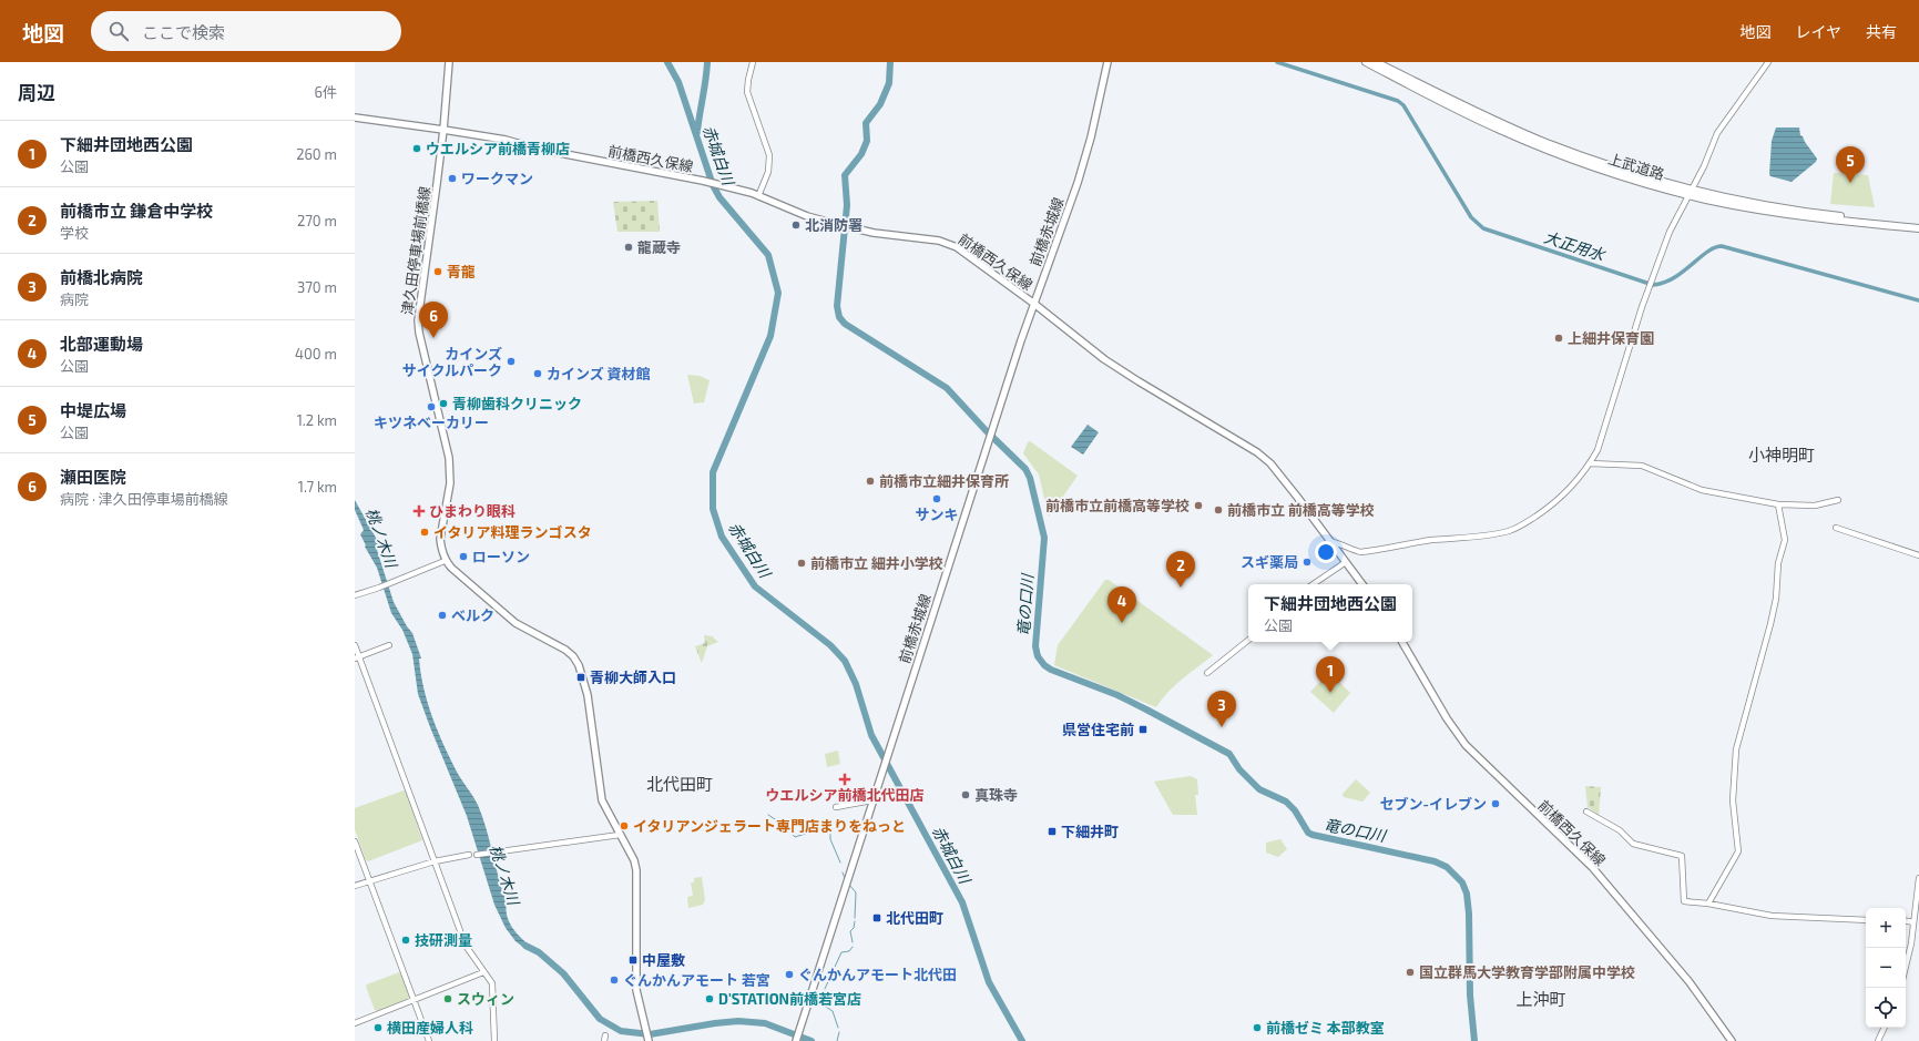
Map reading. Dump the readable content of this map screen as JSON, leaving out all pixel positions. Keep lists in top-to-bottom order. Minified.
{"streets":{"highway":["上武道路"],"main road":["前橋西久保線","前橋赤城線","津久田停車場前橋線"]},"crossings":[["前橋西久保線","前橋赤城線"],["前橋西久保線","津久田停車場前橋線"]],"districts":["小神明町","北代田町","上沖町"],"water":["赤城白川","大正用水","桃ノ木川","竜の口川"],"places":{"other":["ウエルシア前橋青柳店","ワークマン","北消防署","龍蔵寺","青龍","上細井保育園","カインズ サイクルパーク","カインズ 資材館","青柳歯科クリニック","キツネベーカリー","前橋市立細井保育所","サンキ","前橋市立前橋高等学校","前橋市立 前橋高等学校","イタリア料理ランゴスタ","ローソン","スギ薬局","前橋市立 細井小学校","ベルク","真珠寺","セブン-イレブン","イタリアンジェラート専門店まりをねっと","技研測量","国立群馬大学教育学部附属中学校","ぐんかんアモート北代田","ぐんかんアモート 若宮","スウィン","D'STATION前橋若宮店","横田産婦人科","前橋ゼミ 本部教室"],"health":["ひまわり眼科","ウエルシア前橋北代田店"],"transit":["青柳大師入口","県営住宅前","下細井町","北代田町","中屋敷"]},"page":{"header":"地図","search":"ここで検索","nav":["地図","レイヤ","共有"],"heading":["周辺","6件"],"list":[{"mark":"1","name":"下細井団地西公園","note":"公園","value":"260 m"},{"mark":"2","name":"前橋市立 鎌倉中学校","note":"学校","value":"270 m"},{"mark":"3","name":"前橋北病院","note":"病院","value":"370 m"},{"mark":"4","name":"北部運動場","note":"公園","value":"400 m"},{"mark":"5","name":"中堤広場","note":"公園","value":"1.2 km"},{"mark":"6","name":"瀬田医院","note":"病院 · 津久田停車場前橋線","value":"1.7 km"}],"pins":["5","6","2","4","1","3"],"popup":["下細井団地西公園","公園"],"map_buttons":["+","−"]}}
